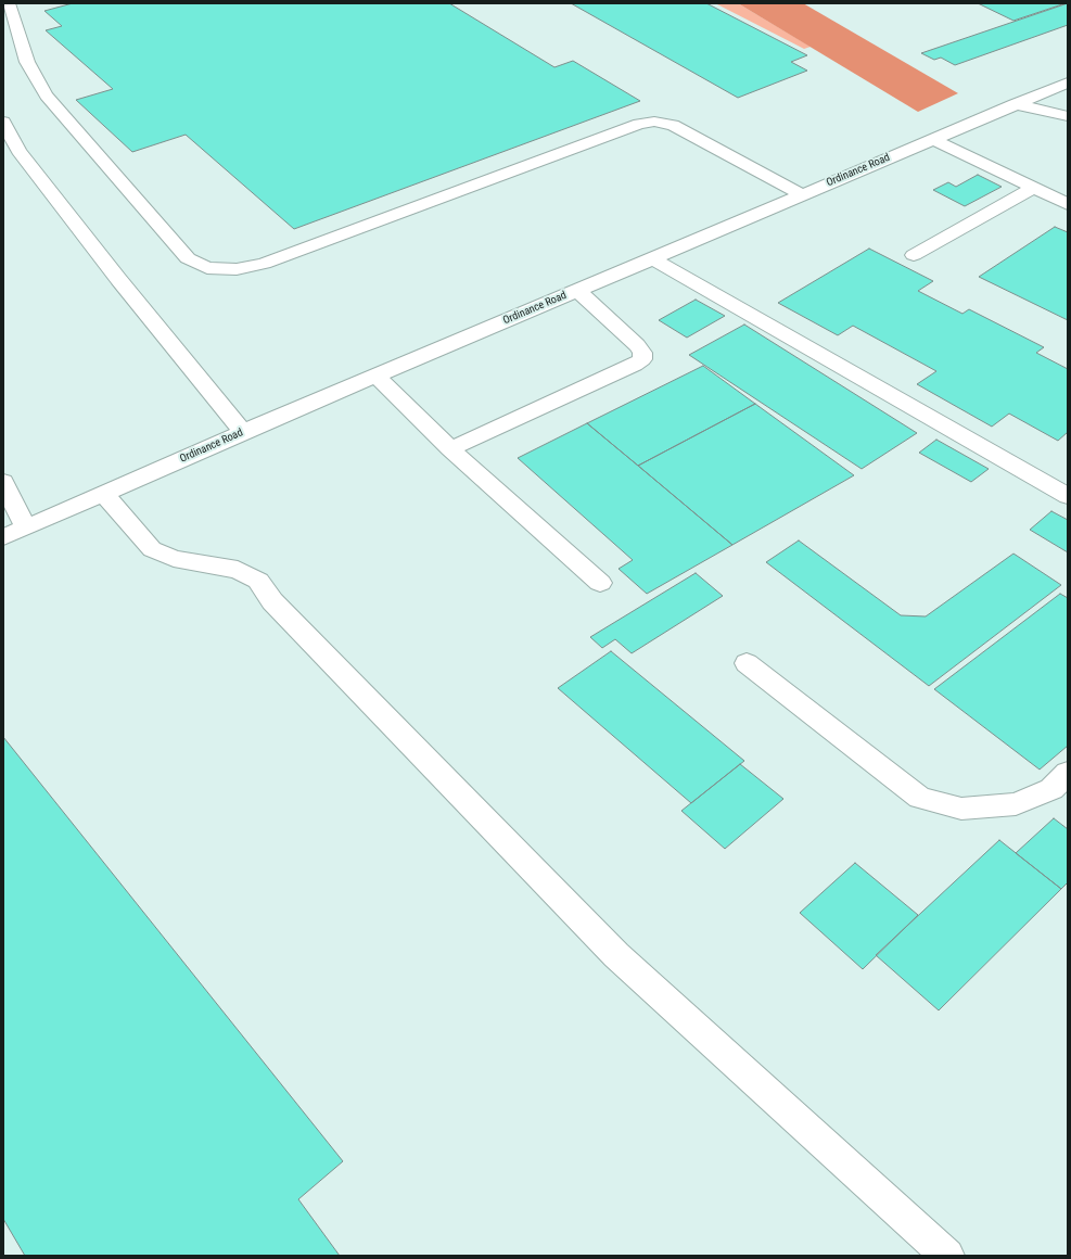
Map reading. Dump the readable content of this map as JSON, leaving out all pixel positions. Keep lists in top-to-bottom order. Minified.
{"streets":{"street":["Ordinance Road"]}}
